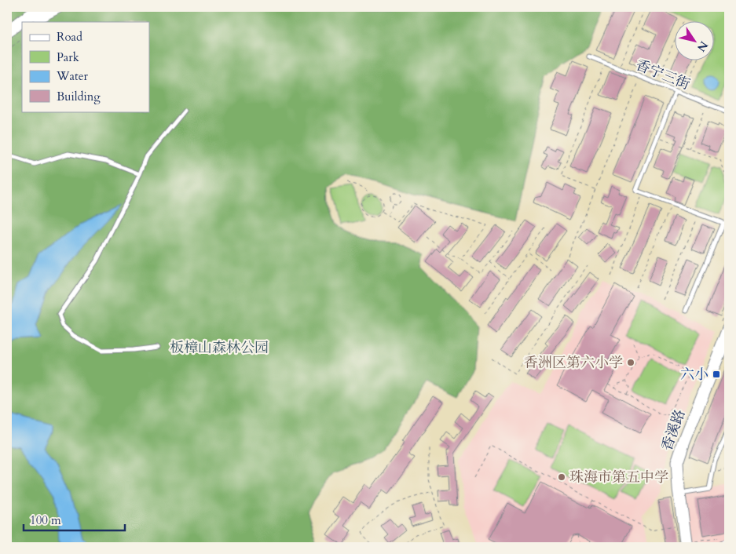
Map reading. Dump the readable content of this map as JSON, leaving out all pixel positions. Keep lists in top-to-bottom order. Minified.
{"streets":{"street":["香溪路"],"lane":["香宁三街"]},"parks":["板樟山森林公园"],"places":{"other":["香洲区第六小学","珠海市第五中学"],"transit":["六小"]},"legend":["Road","Park","Water","Building"],"scale_bar":"100 m","north":"bottom right"}
